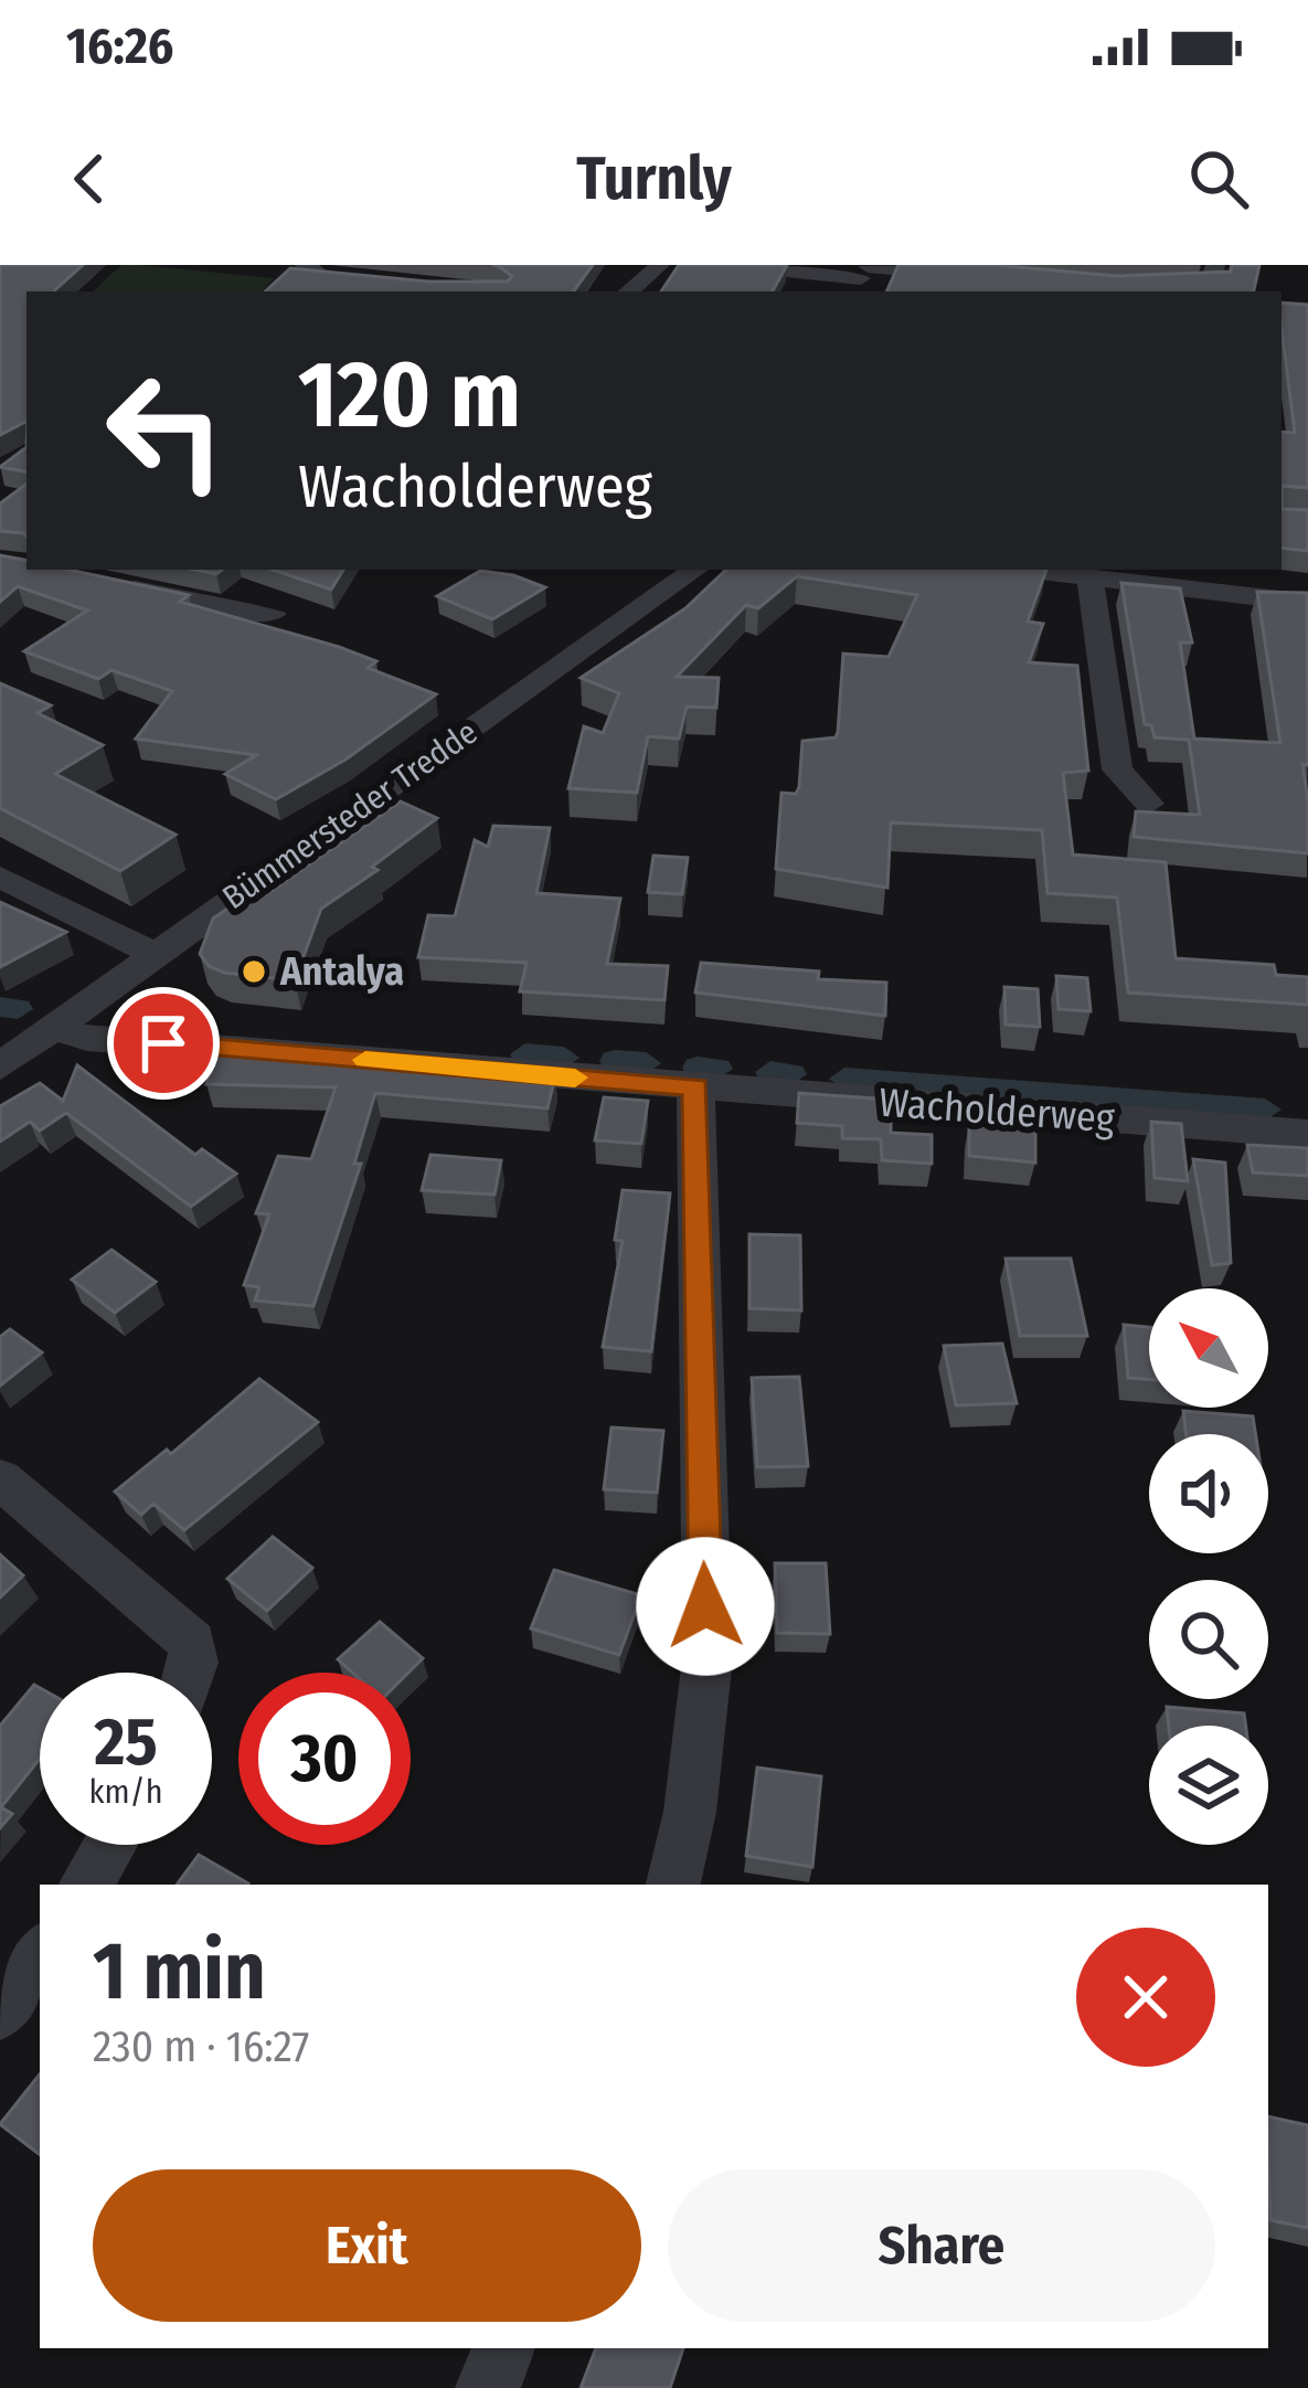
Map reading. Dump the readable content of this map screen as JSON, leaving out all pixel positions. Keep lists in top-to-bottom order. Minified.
{"streets":{"street":["Bümmersteder Tredde","Wacholderweg"]},"crossings":[["Bümmersteder Tredde","Wacholderweg"]],"places":["Antalya"],"north":"top left","page":{"status":"16:26","header":"Turnly","turn":["120 m","Wacholderweg"],"speed":"25 km/h","limit":"30","heading":["1 min","230 m · 16:27"],"buttons":["Exit","Share"]}}
